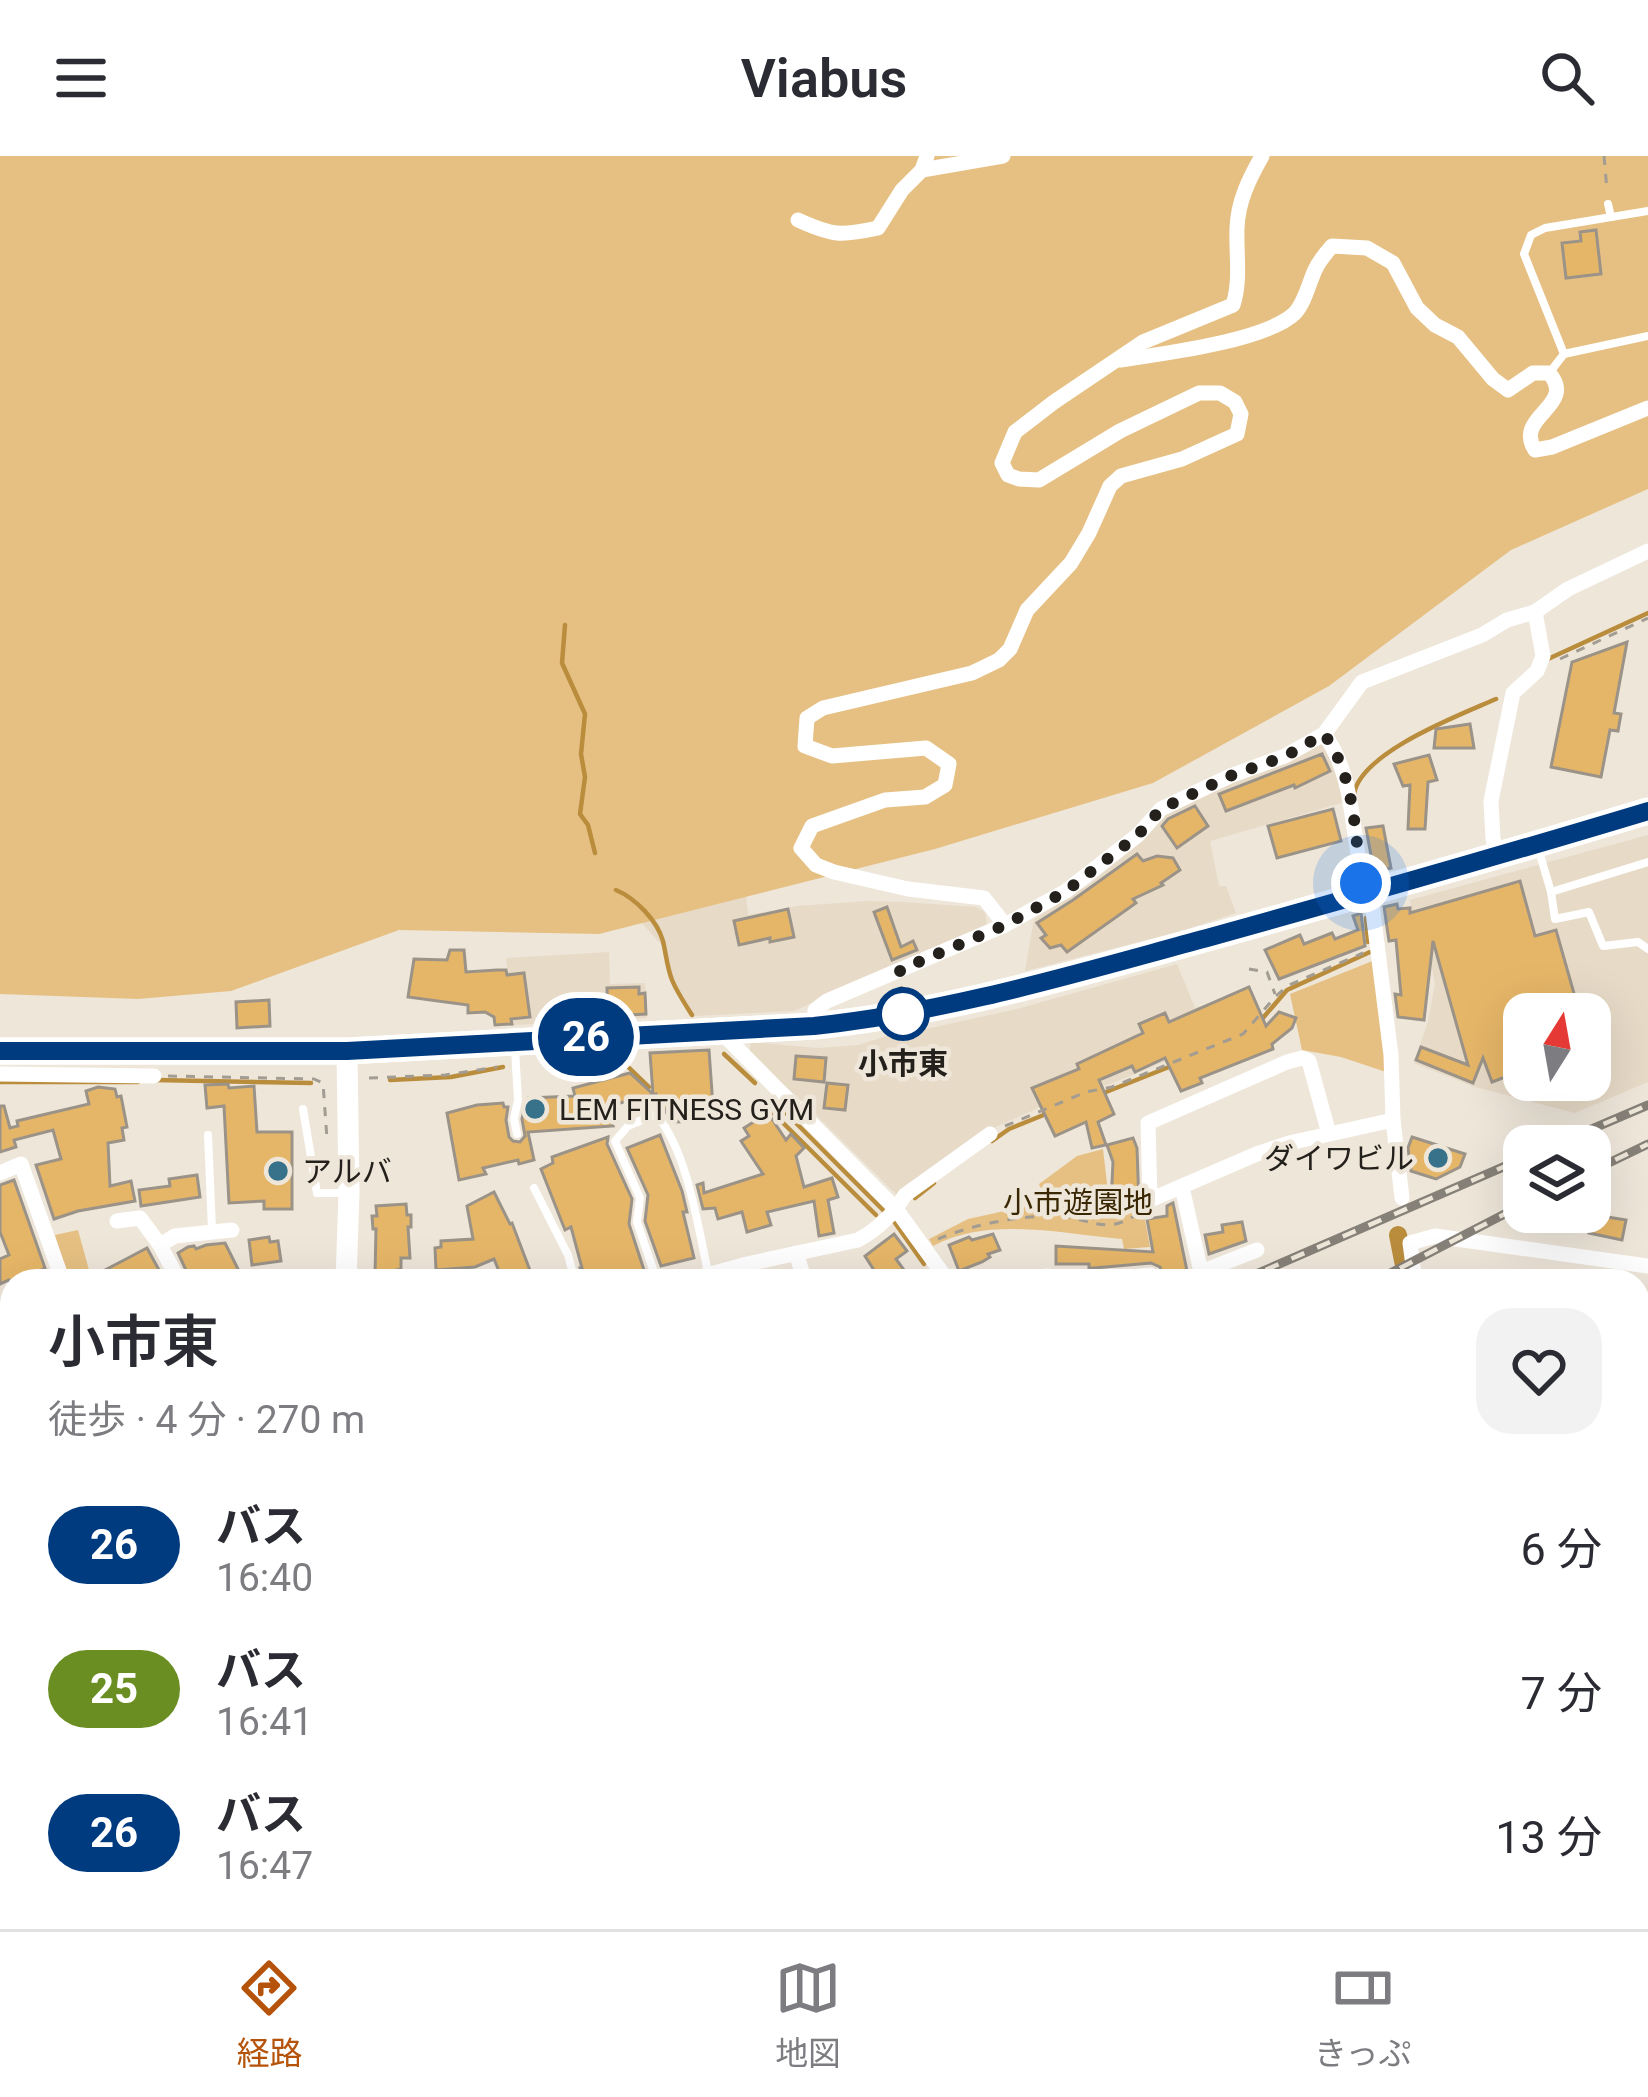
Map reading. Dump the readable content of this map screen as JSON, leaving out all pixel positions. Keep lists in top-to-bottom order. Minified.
{"parks":["小市遊園地"],"places":["小市東","LEM FITNESS GYM","ダイワビル","アルバ"],"lines":["bus line 26"],"north":"top","page":{"header":"Viabus","on_map":"26","heading":["小市東","徒歩 · 4 分 · 270 m"],"list":[{"mark":"26","name":"バス","note":"16:40","value":"6 分"},{"mark":"25","name":"バス","note":"16:41","value":"7 分"},{"mark":"26","name":"バス","note":"16:47","value":"13 分"}],"tabs":["経路","地図","きっぷ"]}}
